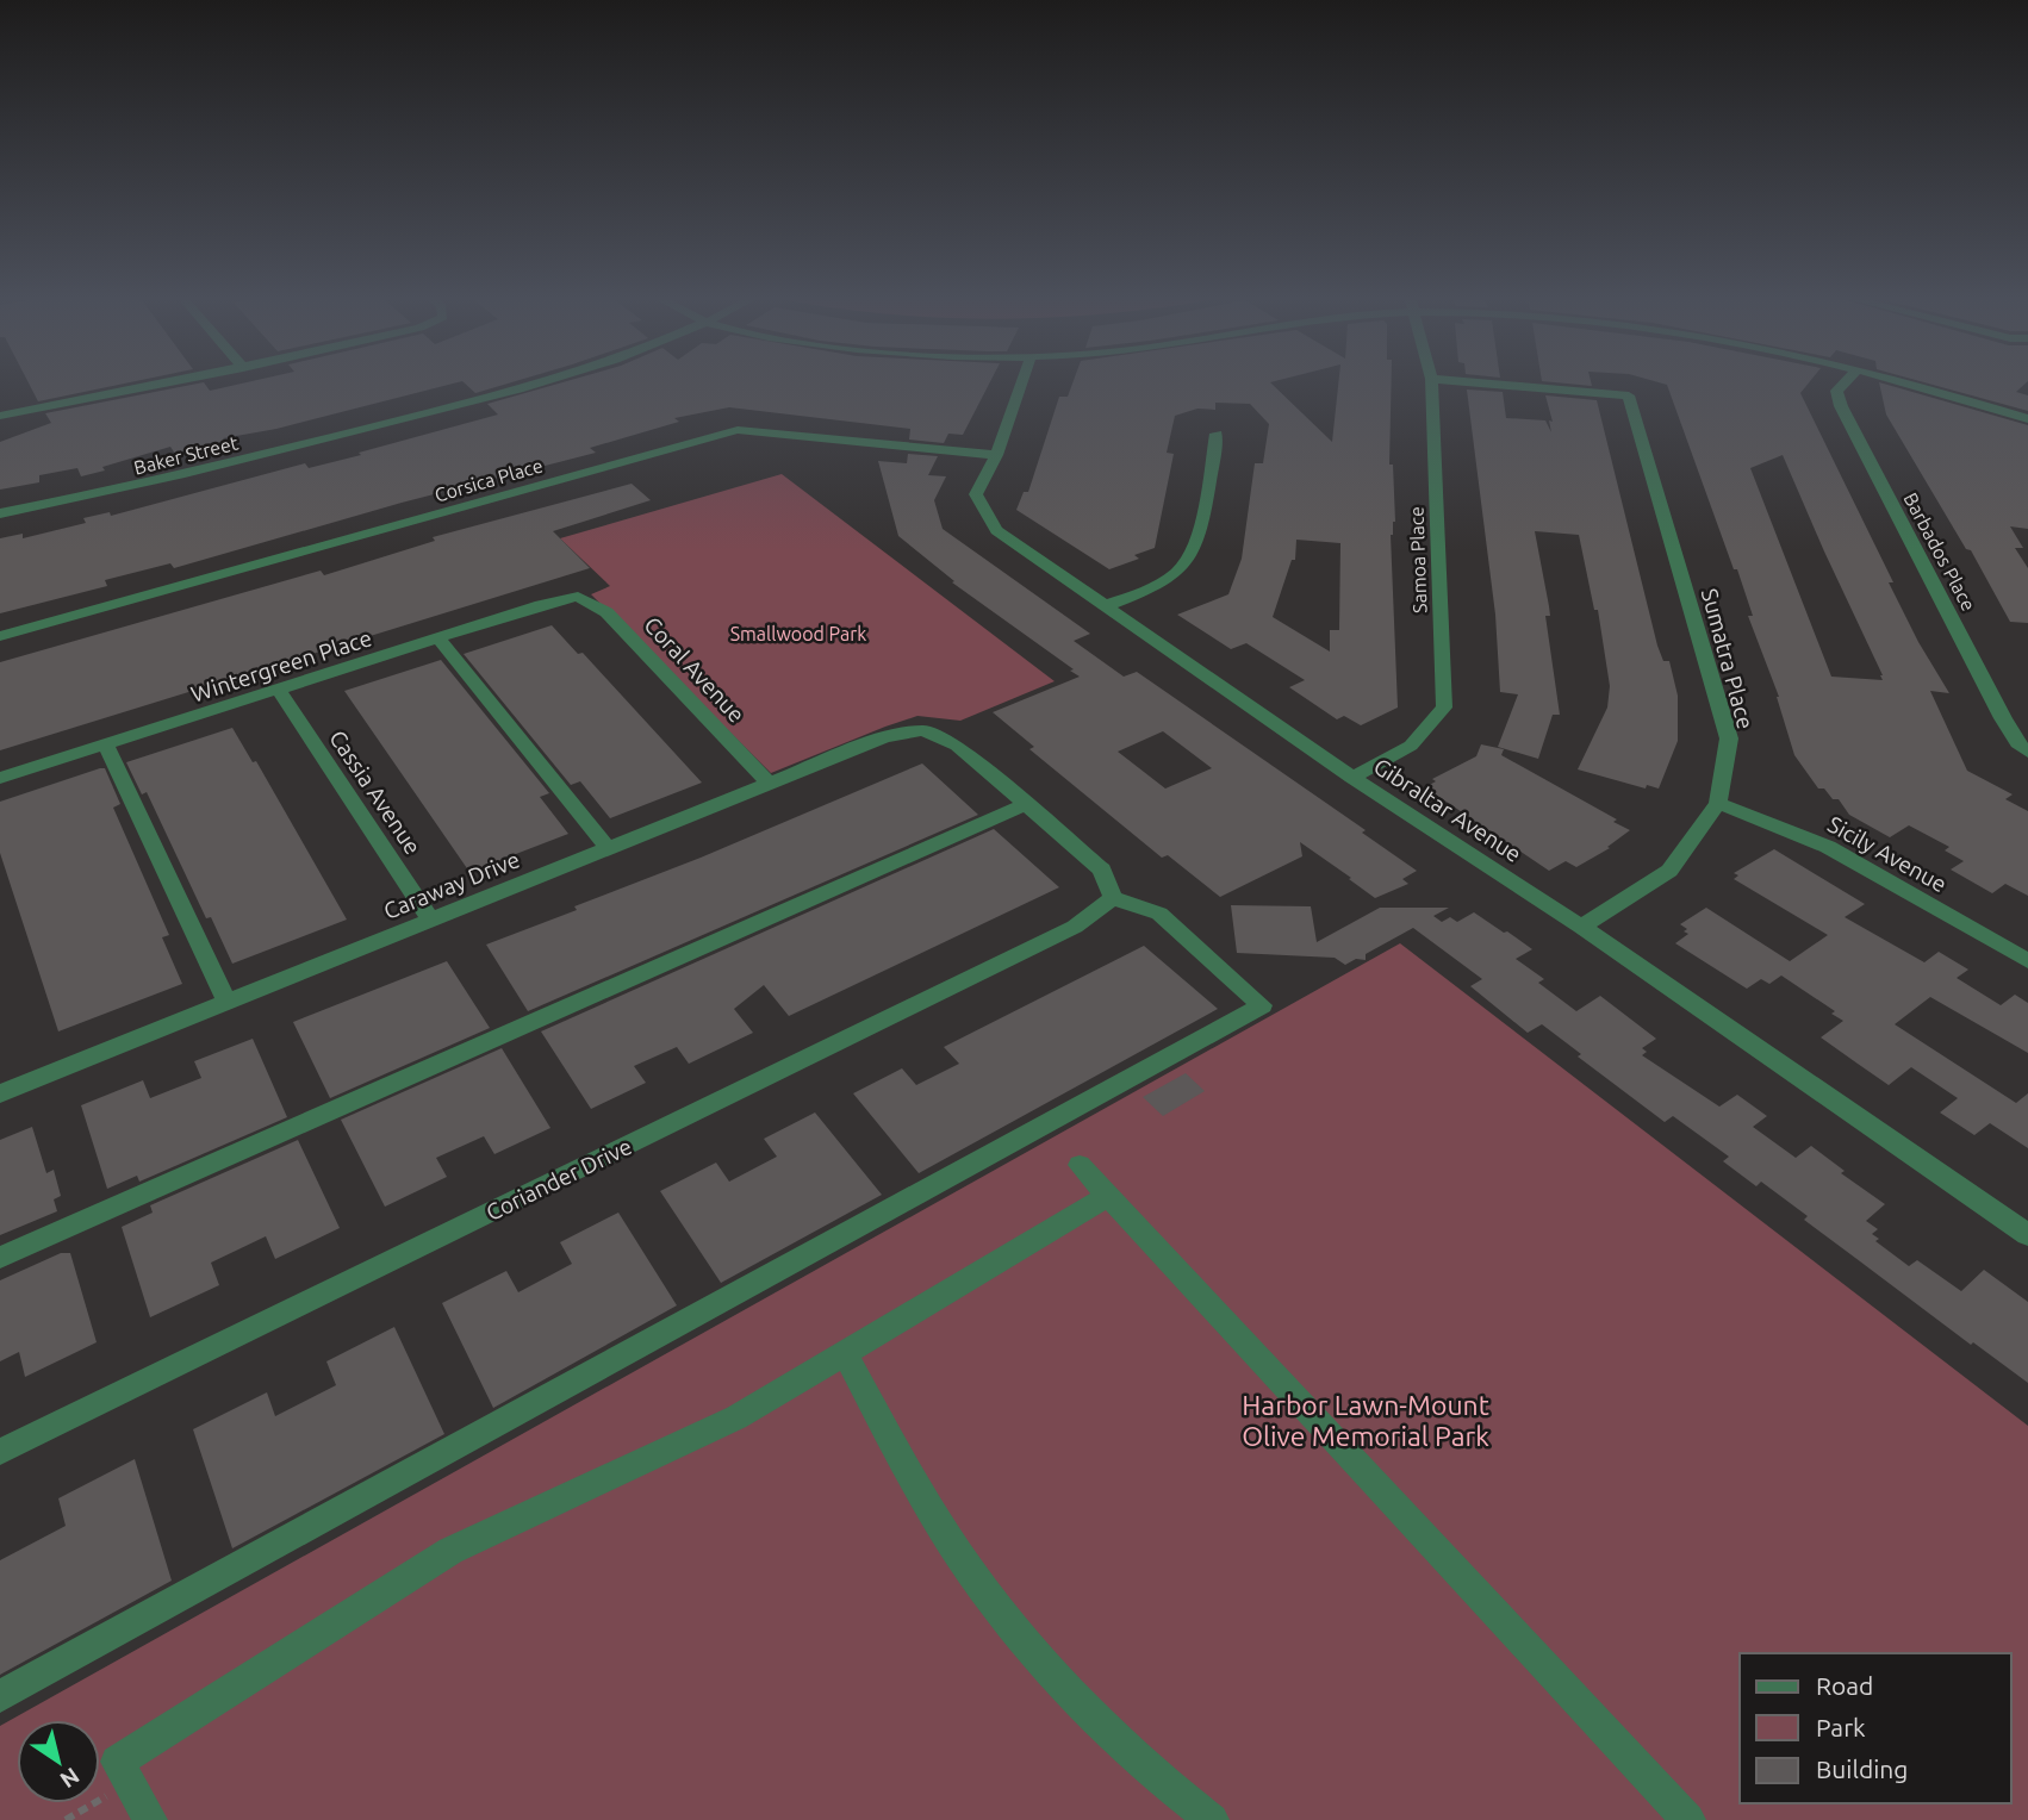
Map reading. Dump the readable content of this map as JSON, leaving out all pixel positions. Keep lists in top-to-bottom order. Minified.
{"streets":{"street":["Baker Street","Corsica Place","Barbados Place","Samoa Place","Sumatra Place","Wintergreen Place","Coral Avenue","Cassia Avenue","Gibraltar Avenue","Sicily Avenue","Caraway Drive","Coriander Drive"]},"crossings":[["Corsica Place","Gibraltar Avenue"],["Samoa Place","Gibraltar Avenue"],["Sumatra Place","Gibraltar Avenue"],["Sumatra Place","Sicily Avenue"],["Wintergreen Place","Coral Avenue"],["Wintergreen Place","Cassia Avenue"],["Coral Avenue","Caraway Drive"],["Cassia Avenue","Caraway Drive"]],"parks":["Smallwood Park","Harbor Lawn-Mount Olive Memorial Park"],"legend":["Road","Park","Building"],"north":"bottom right"}
